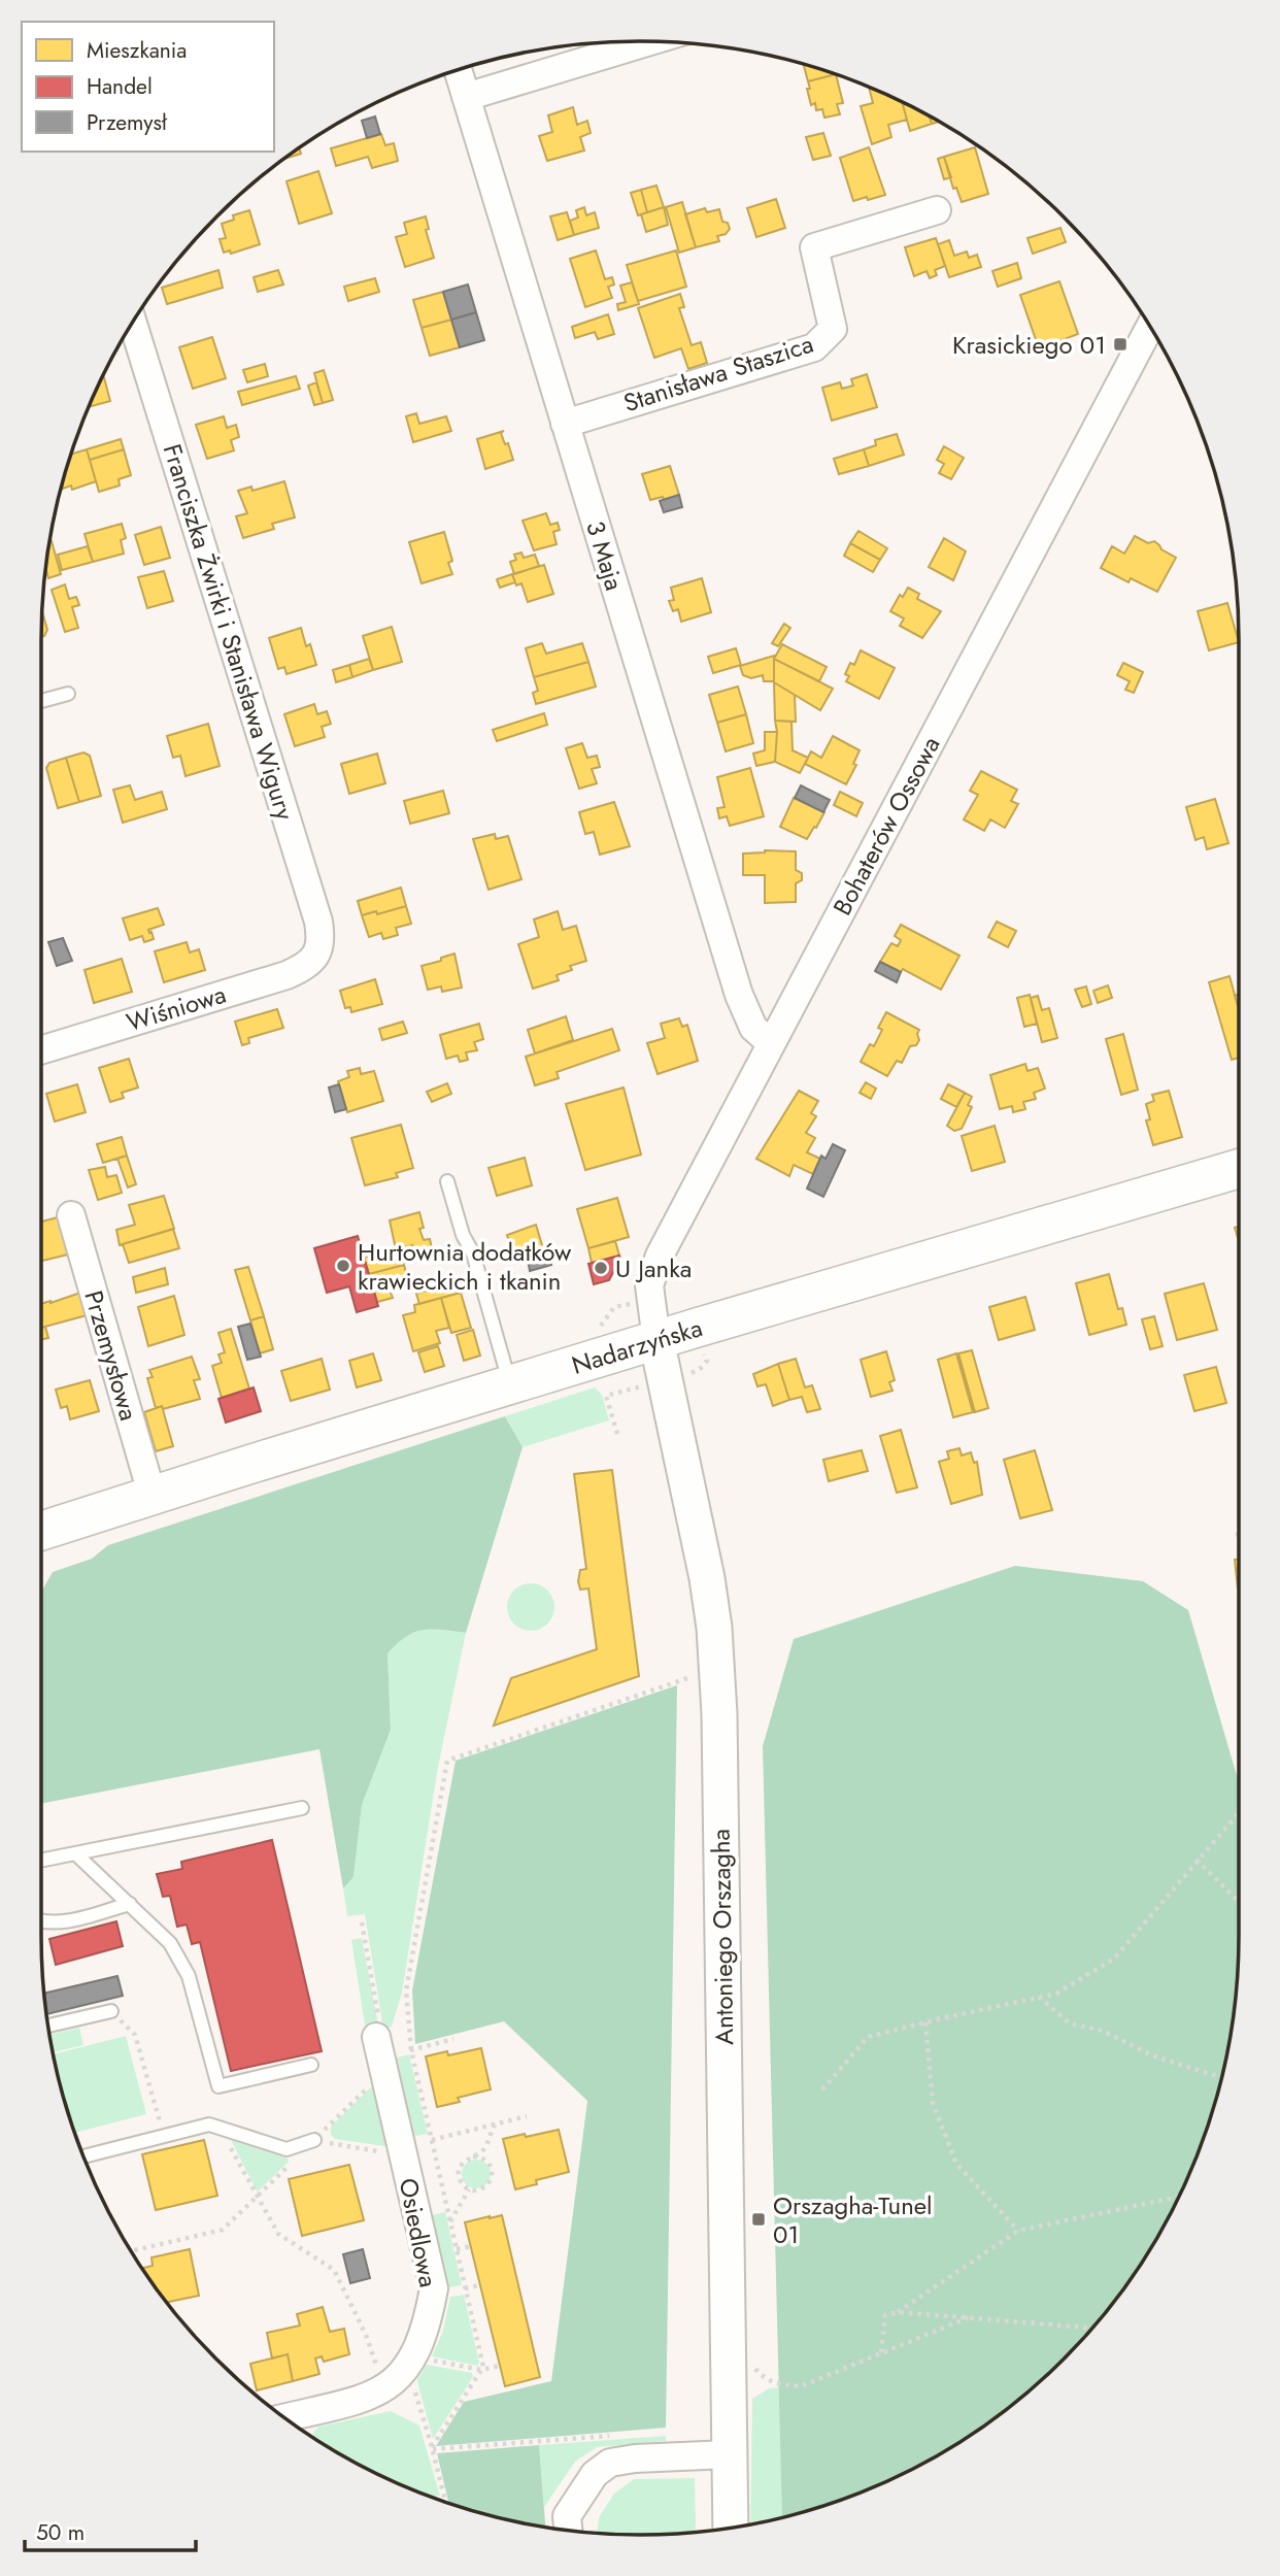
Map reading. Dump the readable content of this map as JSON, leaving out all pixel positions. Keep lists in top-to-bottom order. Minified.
{"streets":{"main road":["Nadarzyńska"],"street":["Stanisława Staszica","3 Maja","Franciszka Żwirki i Stanisława Wigury","Bohaterów Ossowa","Wiśniowa","Przemysłowa","Antoniego Orszagha","Osiedlowa"]},"crossings":[["Stanisława Staszica","3 Maja"],["3 Maja","Bohaterów Ossowa"],["Franciszka Żwirki i Stanisława Wigury","Wiśniowa"],["Bohaterów Ossowa","Nadarzyńska"],["Bohaterów Ossowa","Antoniego Orszagha"],["Nadarzyńska","Przemysłowa"],["Nadarzyńska","Antoniego Orszagha"]],"places":{"transit":["Krasickiego 01","Orszagha-Tunel 01"],"other":["Hurtownia dodatków krawieckich i tkanin","U Janka"]},"legend":["Mieszkania","Handel","Przemysł"],"scale_bar":"50 m"}
